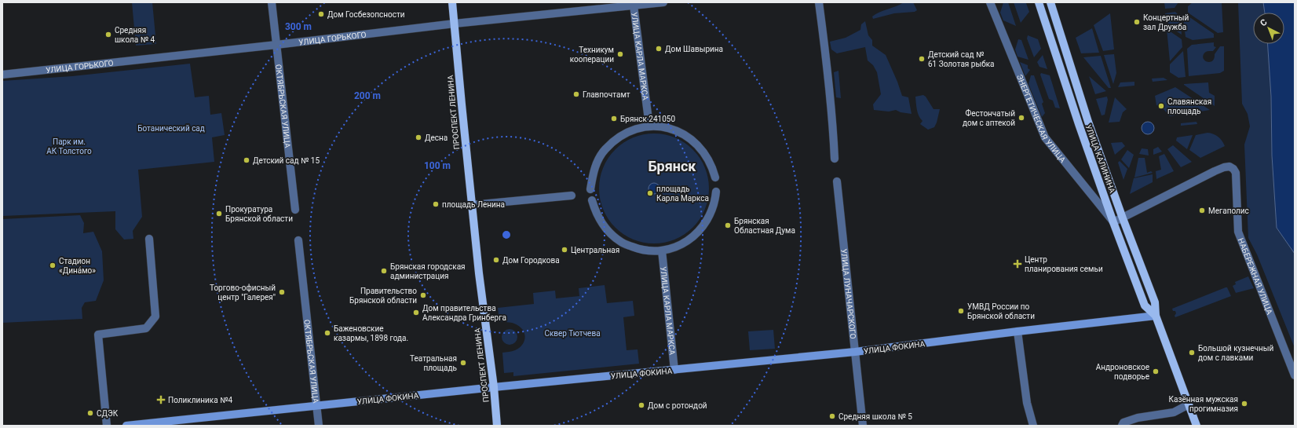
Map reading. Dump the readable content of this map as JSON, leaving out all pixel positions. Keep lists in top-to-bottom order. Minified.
{"streets":{"main road":["ПРОСПЕКТ ЛЕНИНА","УЛИЦА КАЛИНИНА","УЛИЦА ФОКИНА"],"street":["УЛИЦА ГОРЬКОГО","УЛИЦА КАРЛА МАРКСА","ОКТЯБРЬСКАЯ УЛИЦА","ЭНЕРГЕТИЧЕСКАЯ УЛИЦА","НАБЕРЕЖНАЯ УЛИЦА","УЛИЦА ЛУНАЧАРСКОГО"]},"crossings":[["УЛИЦА ГОРЬКОГО","УЛИЦА КАРЛА МАРКСА"],["УЛИЦА ГОРЬКОГО","ОКТЯБРЬСКАЯ УЛИЦА"],["УЛИЦА ГОРЬКОГО","ПРОСПЕКТ ЛЕНИНА"],["УЛИЦА КАРЛА МАРКСА","УЛИЦА ФОКИНА"],["ОКТЯБРЬСКАЯ УЛИЦА","УЛИЦА ФОКИНА"],["ПРОСПЕКТ ЛЕНИНА","УЛИЦА ФОКИНА"],["ЭНЕРГЕТИЧЕСКАЯ УЛИЦА","УЛИЦА КАЛИНИНА"],["УЛИЦА КАЛИНИНА","НАБЕРЕЖНАЯ УЛИЦА"],["УЛИЦА КАЛИНИНА","УЛИЦА ФОКИНА"],["УЛИЦА ЛУНАЧАРСКОГО","УЛИЦА ФОКИНА"]],"districts":["Брянск"],"parks":["Ботанический сад","Парк им. АК Толстого","Сквер Тютчева"],"places":{"other":["Дом Госбезопсности","Концертный зал Дружба","Средняя школа № 4","Дом Шавырина","Техникум кооперации","Детский сад № 61 Золотая рыбка","Главпочтамт","Славянская площадь","Фестончатый дом с аптекой","Брянск 241050","Десна","Детский сад № 15","площадь Карла Маркса","площадь Ленина","Мегаполис","Прокуратура Брянской области","Брянская Областная Дума","Центральная","Дом Городкова","Стадион «Дина́мо»","Брянская городская администрация","Торгово-офисный центр \"Галерея\"","Правительство Брянской области","УМВД России по Брянской области","Дом правительства Александра Гринберга","Баженовские казармы, 1898 года.","Большой кузнечный дом с лавками","Театральная площадь","Андроновское подворье","Казённая мужская прогимназия","Дом с ротондой","СДЭК","Средняя школа № 5"],"health":["Центр планирования семьи","Поликлиника №4"]},"north":"top left","rings":["300 m","200 m","100 m"]}
